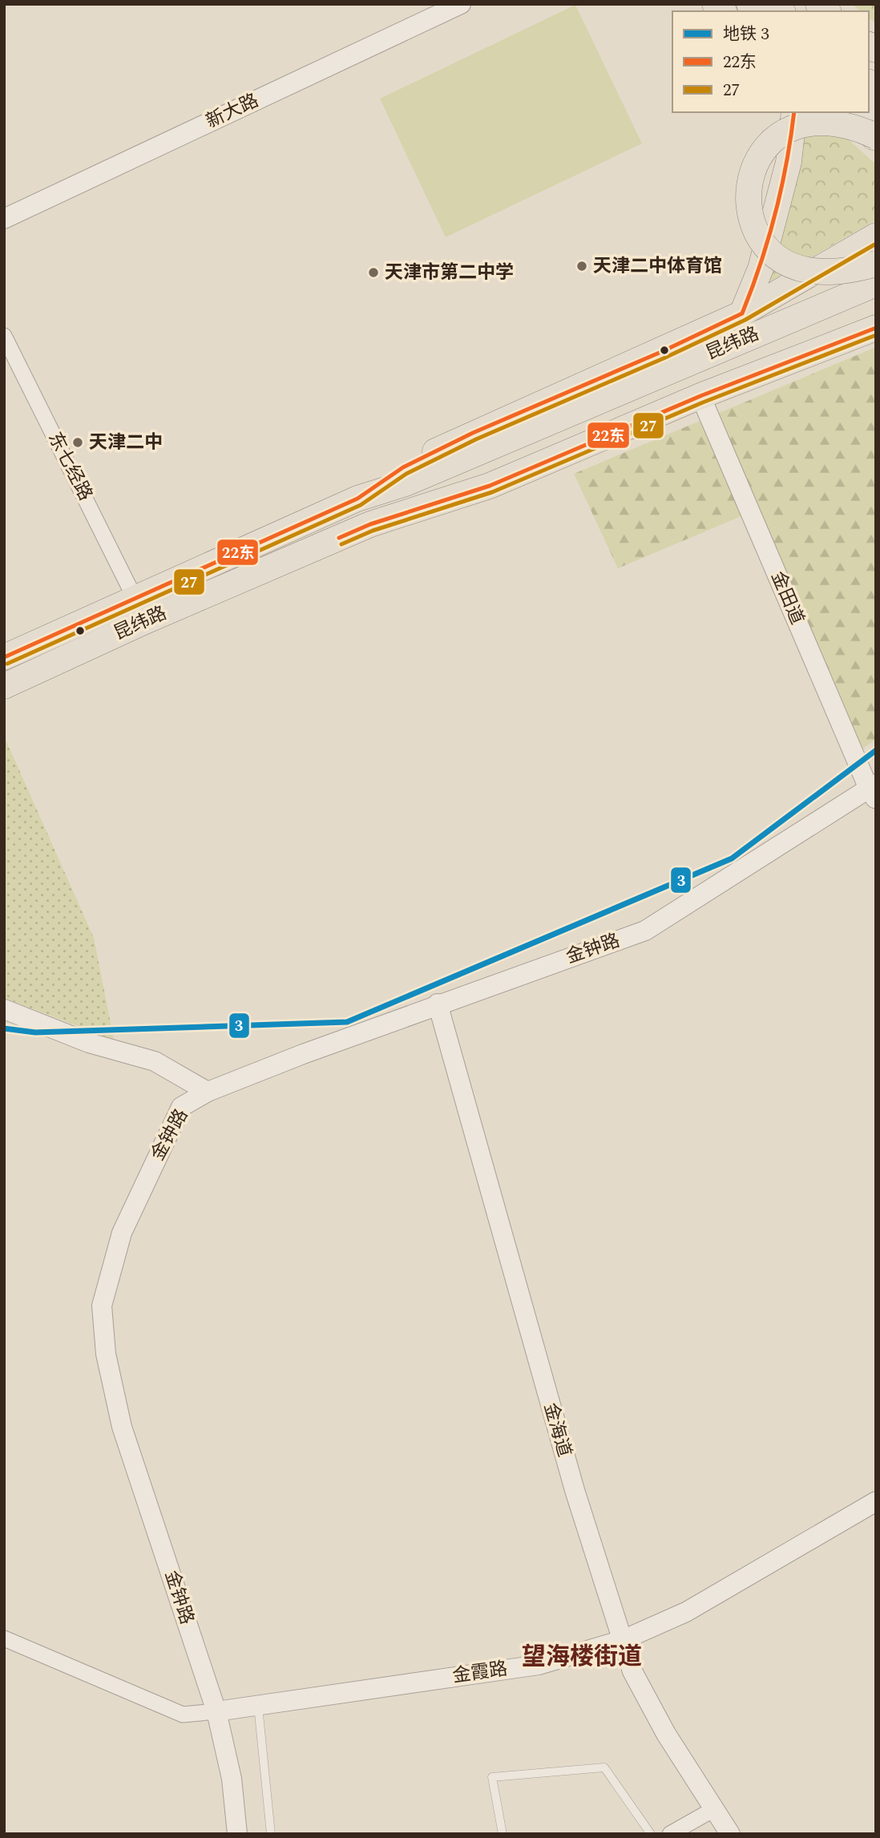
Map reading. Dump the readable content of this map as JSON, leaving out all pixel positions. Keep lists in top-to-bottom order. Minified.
{"streets":{"main road":["昆纬路"],"street":["新大路","东七经路","金田道","金钟路","金海道","金霞路"]},"crossings":[["昆纬路","东七经路"],["金田道","金钟路"],["金钟路","金海道"],["金钟路","金霞路"],["金海道","金霞路"]],"districts":["望海楼街道"],"places":["天津二中体育馆","天津市第二中学","天津二中"],"lines":["transit line 22东","transit line 27","metro line 3"],"legend":["地铁 3","22东","27"]}
